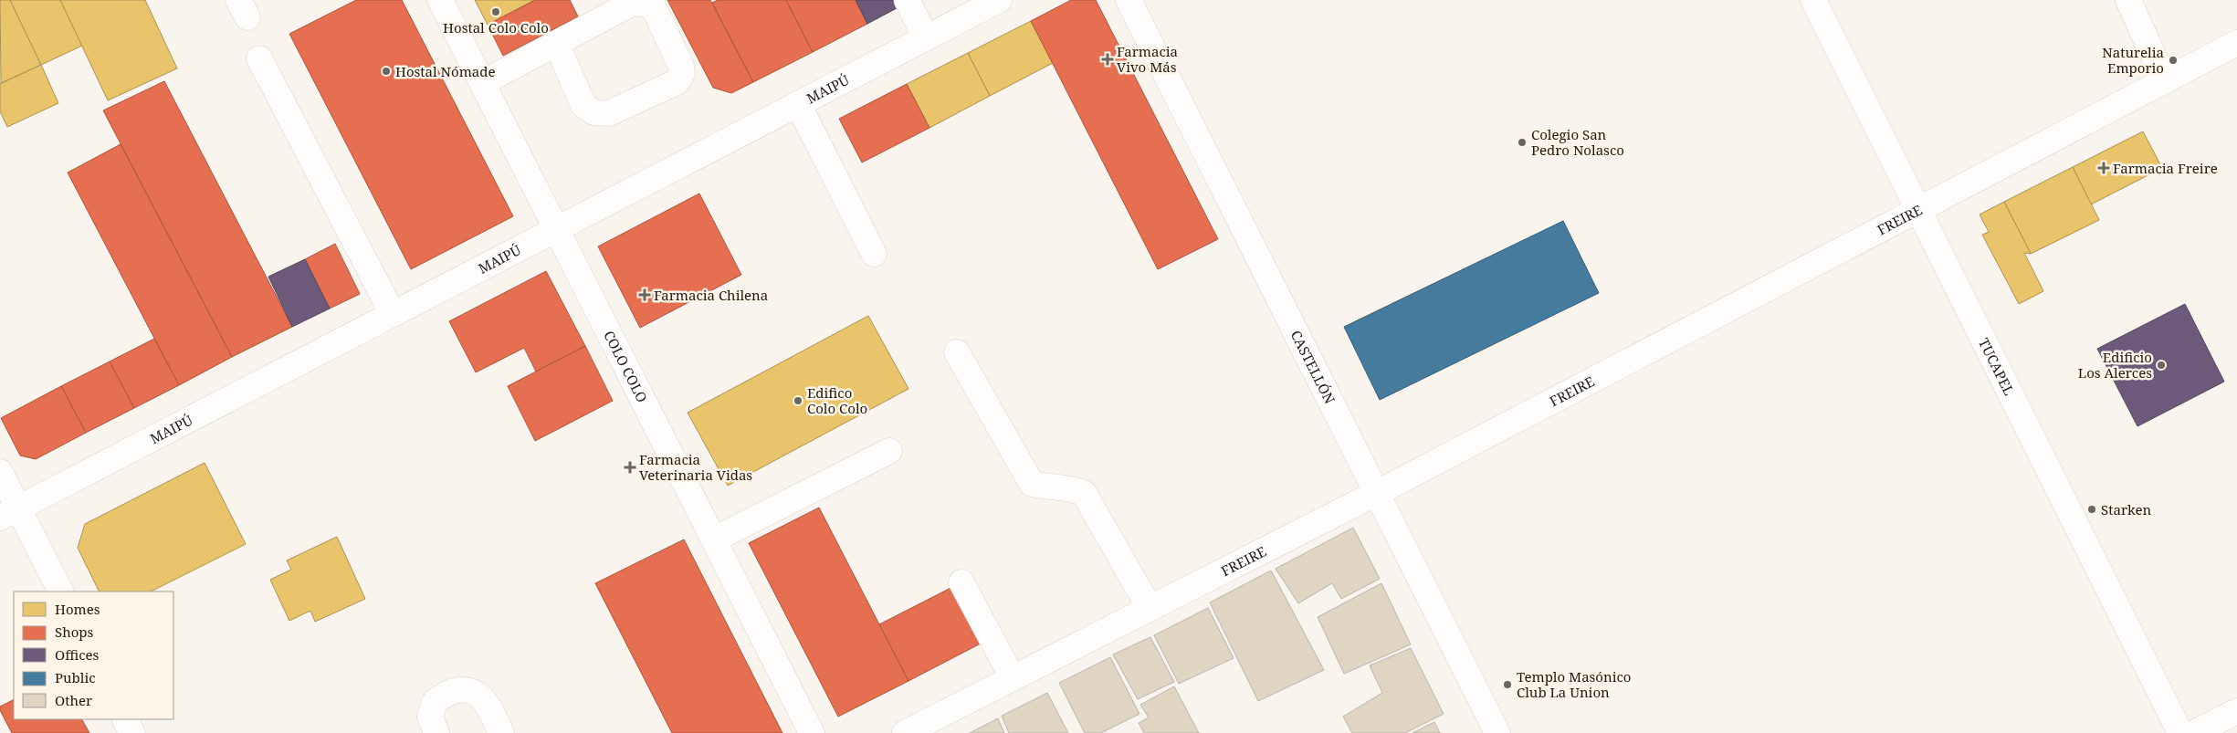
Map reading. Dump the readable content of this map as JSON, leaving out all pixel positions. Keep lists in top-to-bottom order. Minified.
{"streets":{"main road":["MAIPÚ","FREIRE","COLO COLO","TUCAPEL","CASTELLÓN"]},"crossings":[["MAIPÚ","COLO COLO"],["FREIRE","TUCAPEL"],["FREIRE","CASTELLÓN"]],"places":{"other":["Hostal Colo Colo","Naturelia Emporio","Hostal Nómade","Colegio San Pedro Nolasco","Edificio Los Alerces","Edifico Colo Colo","Starken","Templo Masónico Club La Union"],"health":["Farmacia Vivo Más","Farmacia Freire","Farmacia Chilena","Farmacia Veterinaria Vidas"]},"legend":["Homes","Shops","Offices","Public","Other"]}
